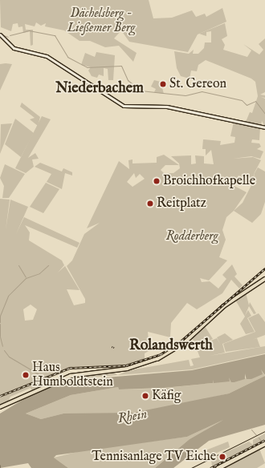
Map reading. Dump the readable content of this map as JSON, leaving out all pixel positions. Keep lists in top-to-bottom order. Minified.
{"districts":["Niederbachem","Rolandswerth"],"water":["Rhein"],"parks":["Dächelsberg - Ließemer Berg","Rodderberg"],"places":["St. Gereon","Broichhofkapelle","Reitplatz","Haus Humboldtstein","Käfig","Tennisanlage TV Eiche"]}
